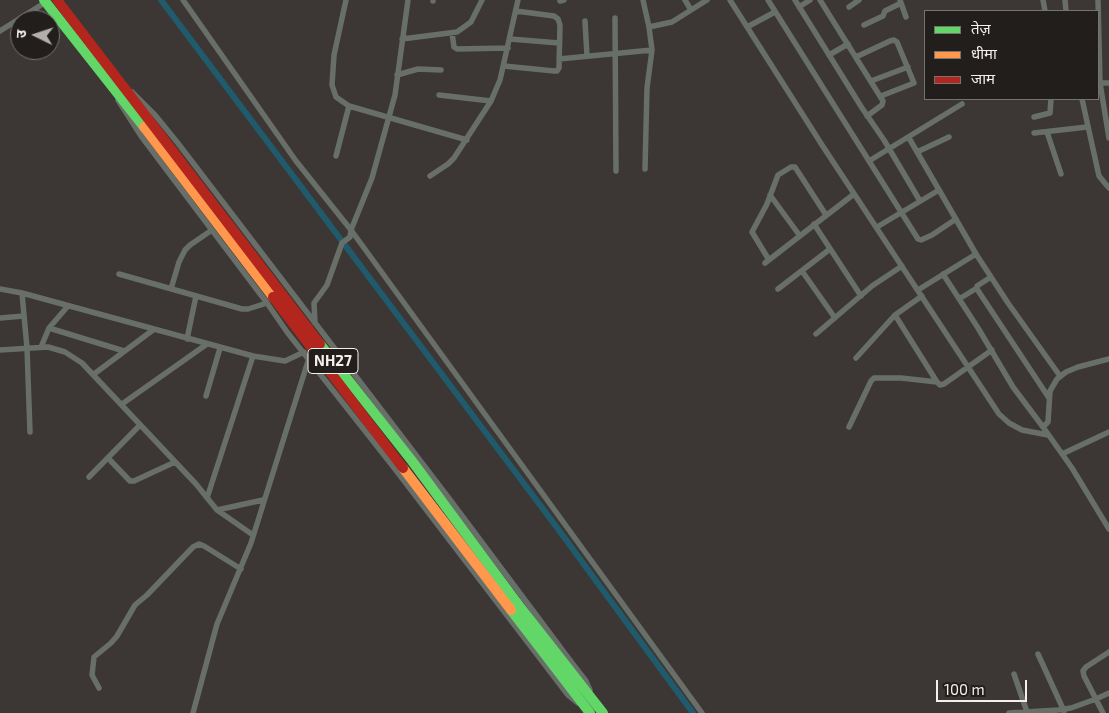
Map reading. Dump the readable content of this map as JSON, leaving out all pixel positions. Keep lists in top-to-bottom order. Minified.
{"streets":{"highway":["NH27"]},"legend":["तेज़","धीमा","जाम"],"scale_bar":"100 m","north":"left"}
